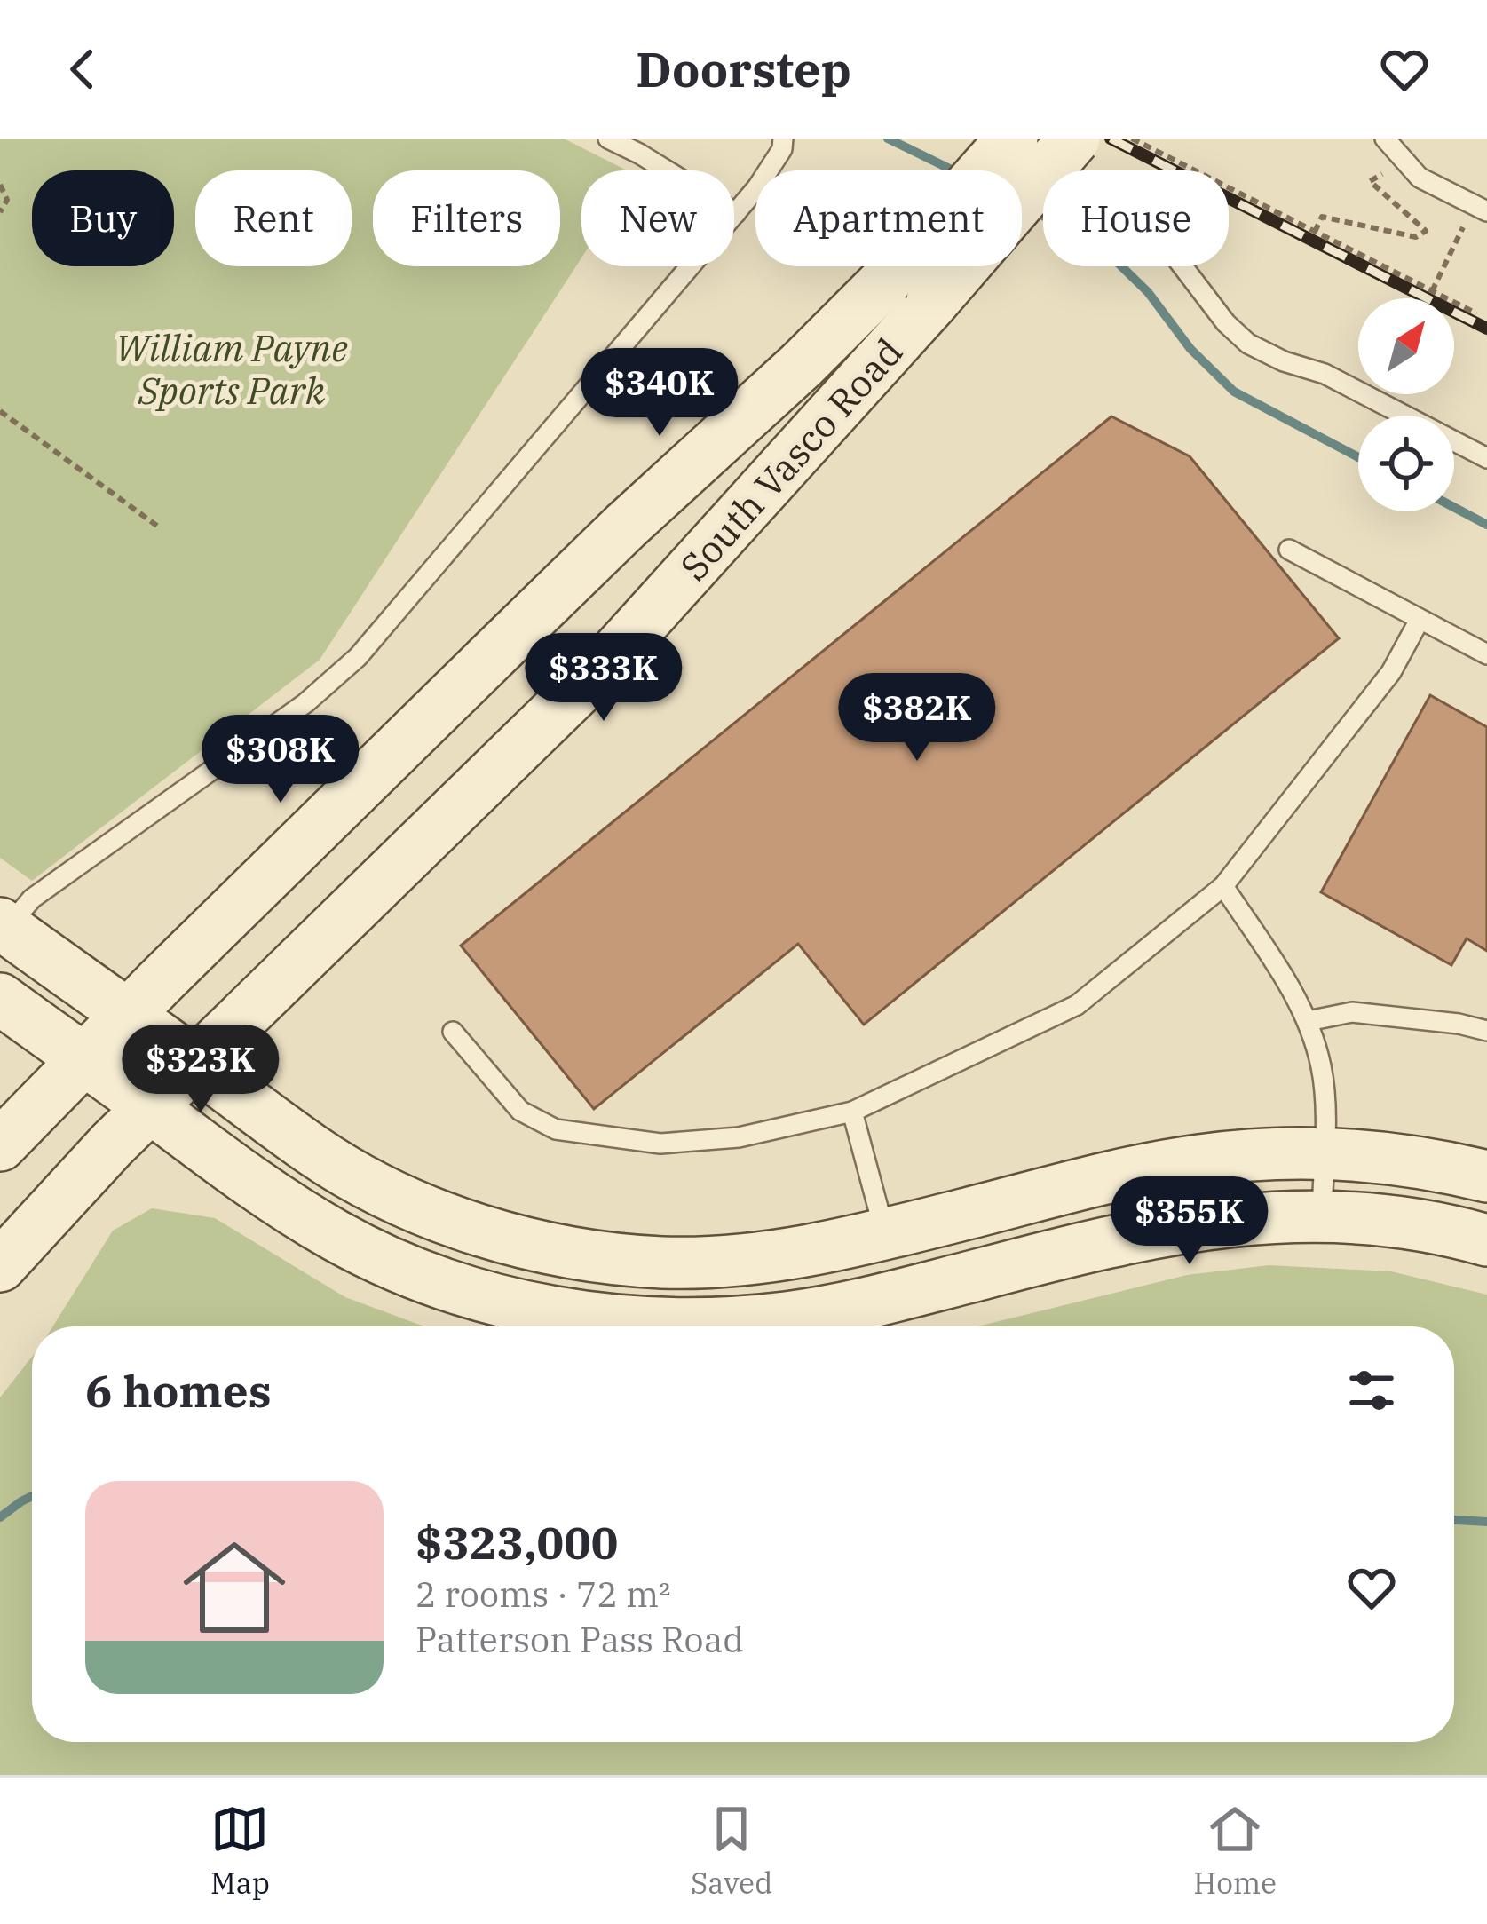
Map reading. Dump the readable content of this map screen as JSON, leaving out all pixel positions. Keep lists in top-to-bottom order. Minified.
{"streets":{"main road":["South Vasco Road"]},"parks":["William Payne Sports Park"],"north":"top right","page":{"header":"Doorstep","chip":["Buy","Rent","Filters","New","Apartment","House"],"price":["$340K","$333K","$382K","$308K","$323K","$355K"],"heading":"6 homes","list":[{"name":"$323,000","note":"2 rooms · 72 m² · Patterson Pass Road"}],"tabs":["Map","Saved","Home"]}}
